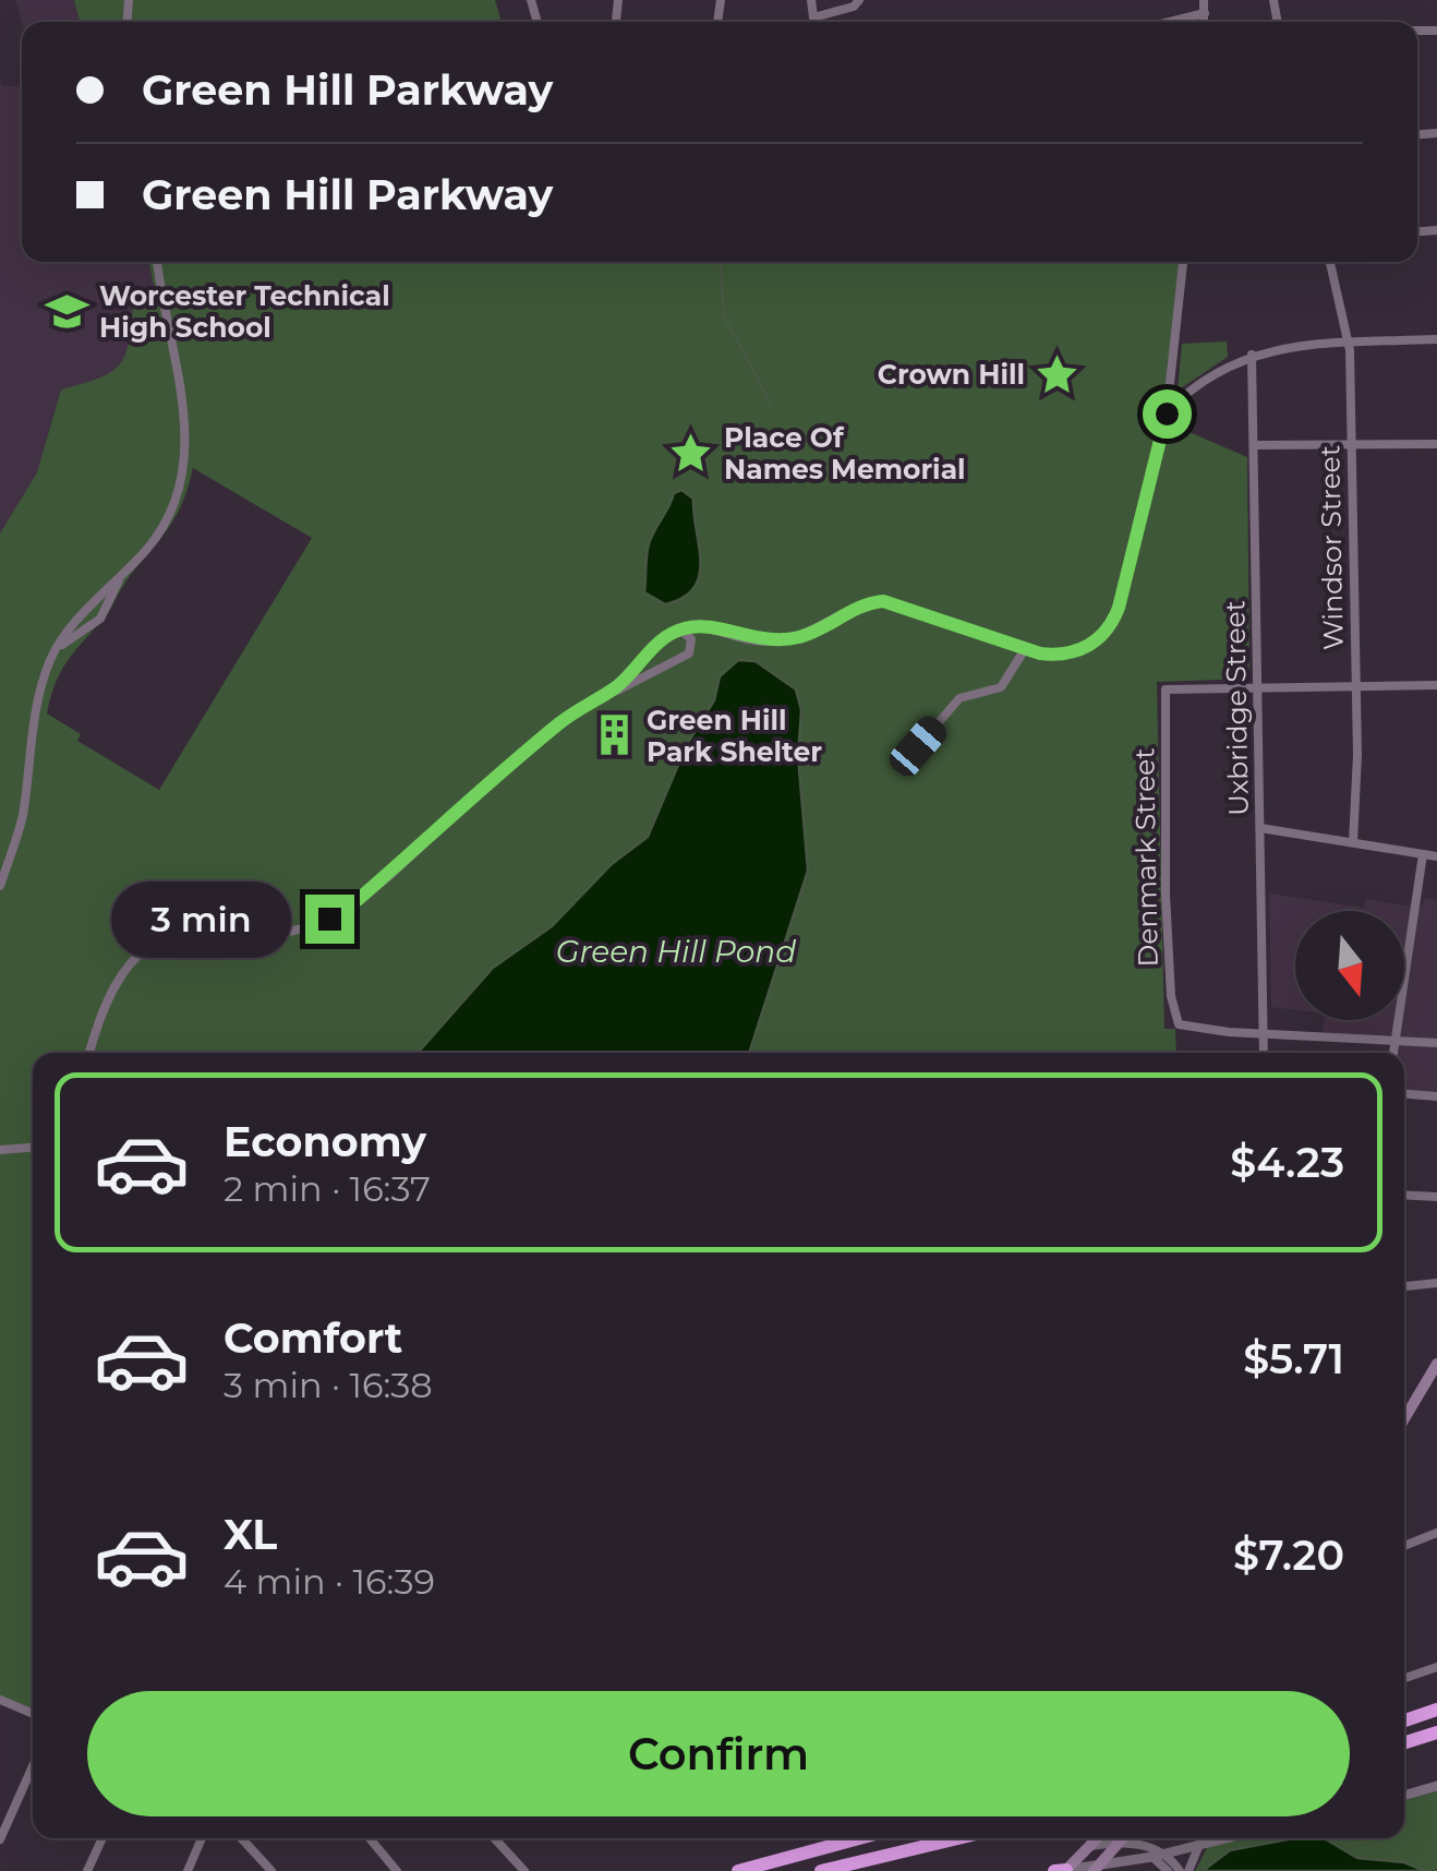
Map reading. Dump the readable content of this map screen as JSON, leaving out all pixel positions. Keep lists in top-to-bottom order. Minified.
{"streets":{"street":["Windsor Street","Uxbridge Street","Denmark Street"]},"crossings":[["Uxbridge Street","Denmark Street"]],"water":["Green Hill Pond"],"places":{"school or university":["Worcester Technical High School"],"place":["Crown Hill","Place Of Names Memorial"],"building":["Green Hill Park Shelter"]},"north":"bottom","page":{"banner":["Green Hill Parkway","Green Hill Parkway"],"bubble":"3 min","list":[{"name":"Economy","note":"2 min · 16:37","value":"$4.23"},{"name":"Comfort","note":"3 min · 16:38","value":"$5.71"},{"name":"XL","note":"4 min · 16:39","value":"$7.20"}],"buttons":"Confirm"}}
